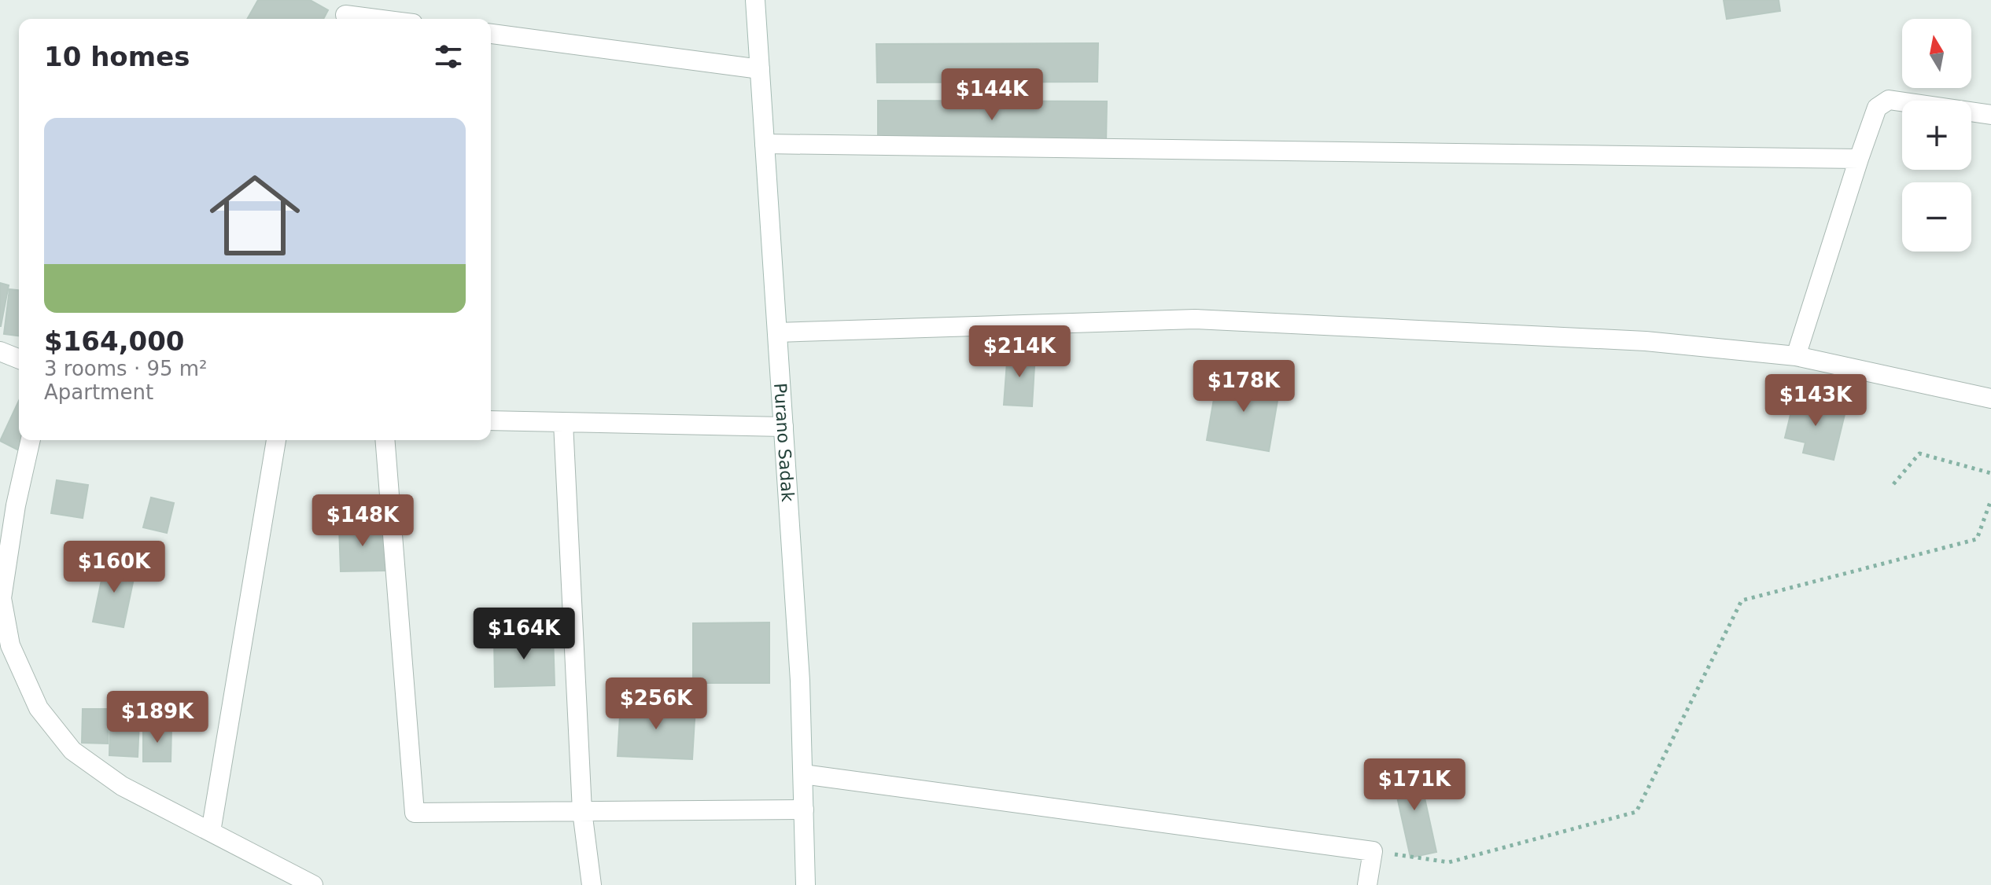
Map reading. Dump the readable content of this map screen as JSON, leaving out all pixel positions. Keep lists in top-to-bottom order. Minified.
{"streets":{"street":["Purano Sadak"]},"north":"top","page":{"map_buttons":["+","−"],"heading":"10 homes","price":["$144K","$214K","$178K","$143K","$148K","$160K","$164K","$256K","$189K","$171K"],"list":[{"name":"$164,000","note":"3 rooms · 95 m² · Apartment"}]}}
